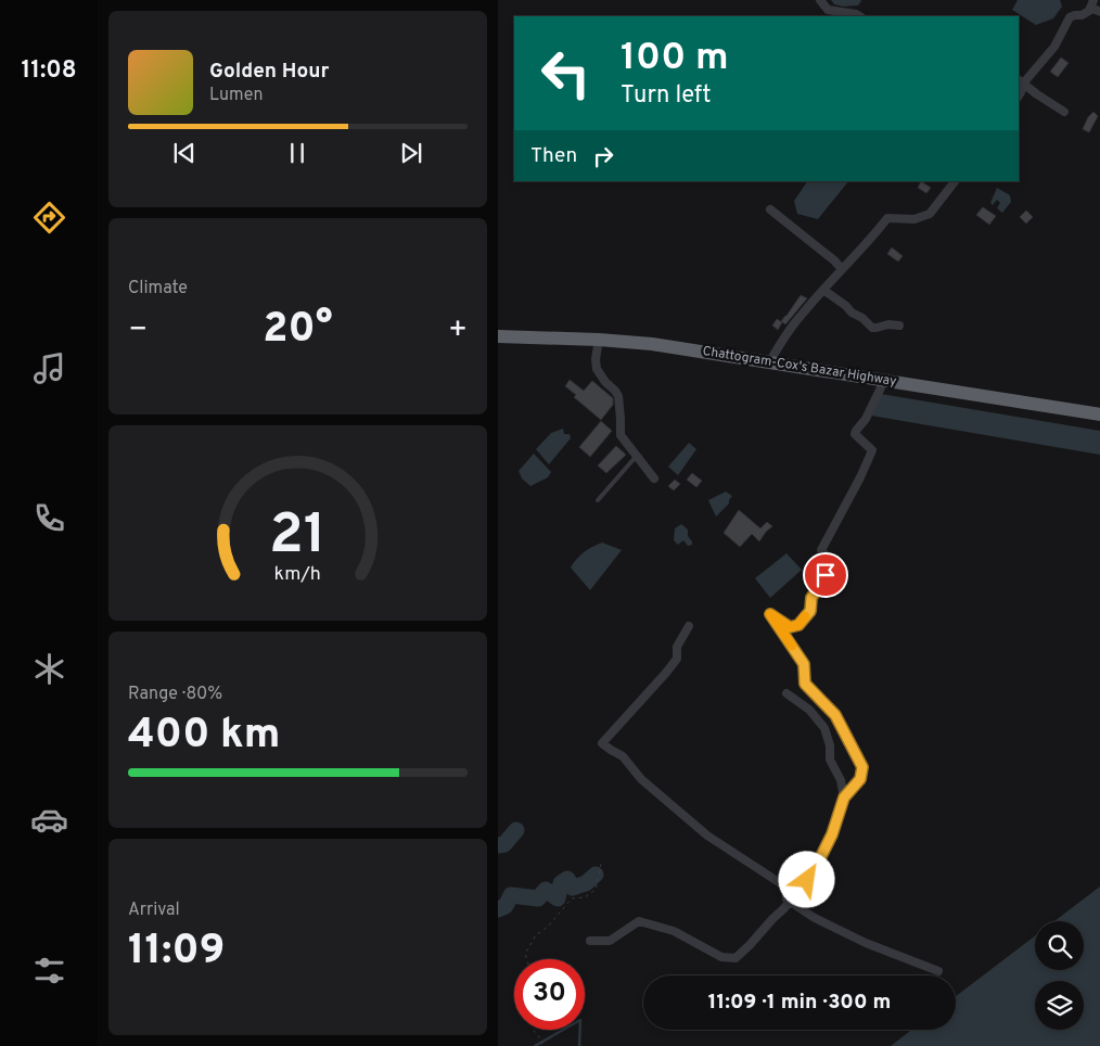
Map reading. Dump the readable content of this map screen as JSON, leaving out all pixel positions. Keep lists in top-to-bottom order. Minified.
{"streets":{"highway":["Chattogram-Cox's Bazar Highway"]},"page":{"tabs":"11:08","turn":["100 m","Turn left"],"song":["Golden Hour","Lumen"],"then":"Then","tile":["Climate",["Range · 80%","400 km"],["Arrival","11:09"]],"heat":["−","20°","+"],"limit":"30","trip":"11:09 · 1 min · 300 m","gauge":["21","km/h"]}}
